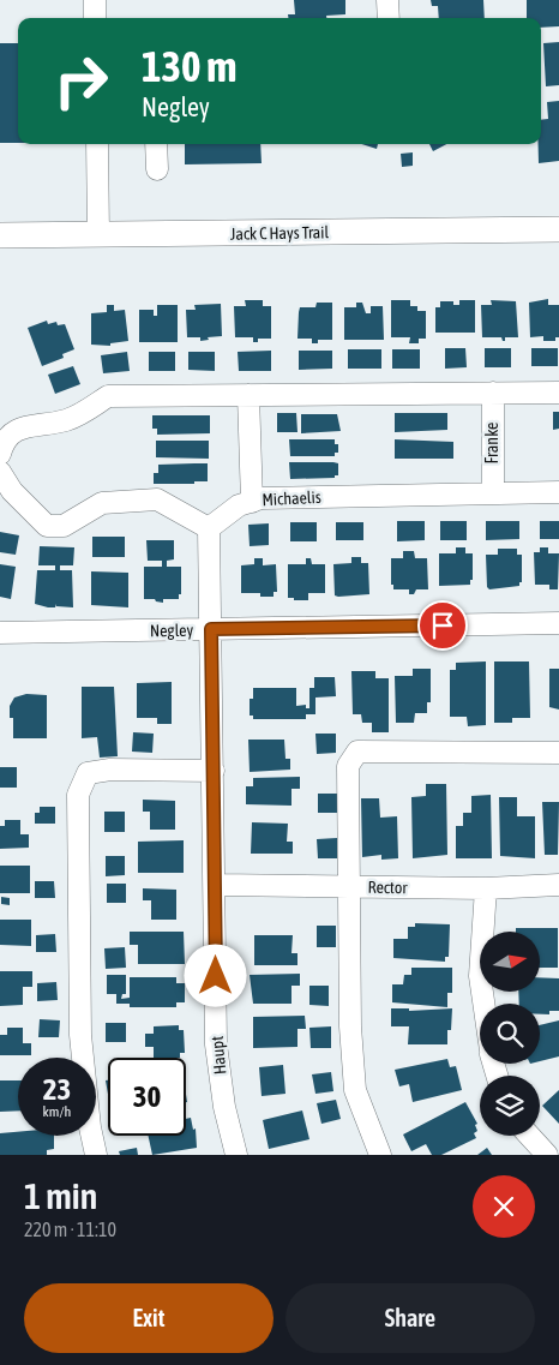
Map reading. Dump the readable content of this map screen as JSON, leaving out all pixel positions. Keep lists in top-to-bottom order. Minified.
{"streets":{"main road":["Jack C Hays Trail"],"street":["Franke","Michaelis","Negley","Rector","Haupt"]},"crossings":[["Franke","Michaelis"],["Michaelis","Haupt"],["Negley","Haupt"],["Rector","Haupt"]],"north":"right","page":{"turn":["130 m","Negley"],"speed":"23 km/h","limit":"30","heading":["1 min","220 m · 11:10"],"buttons":["Exit","Share"]}}
